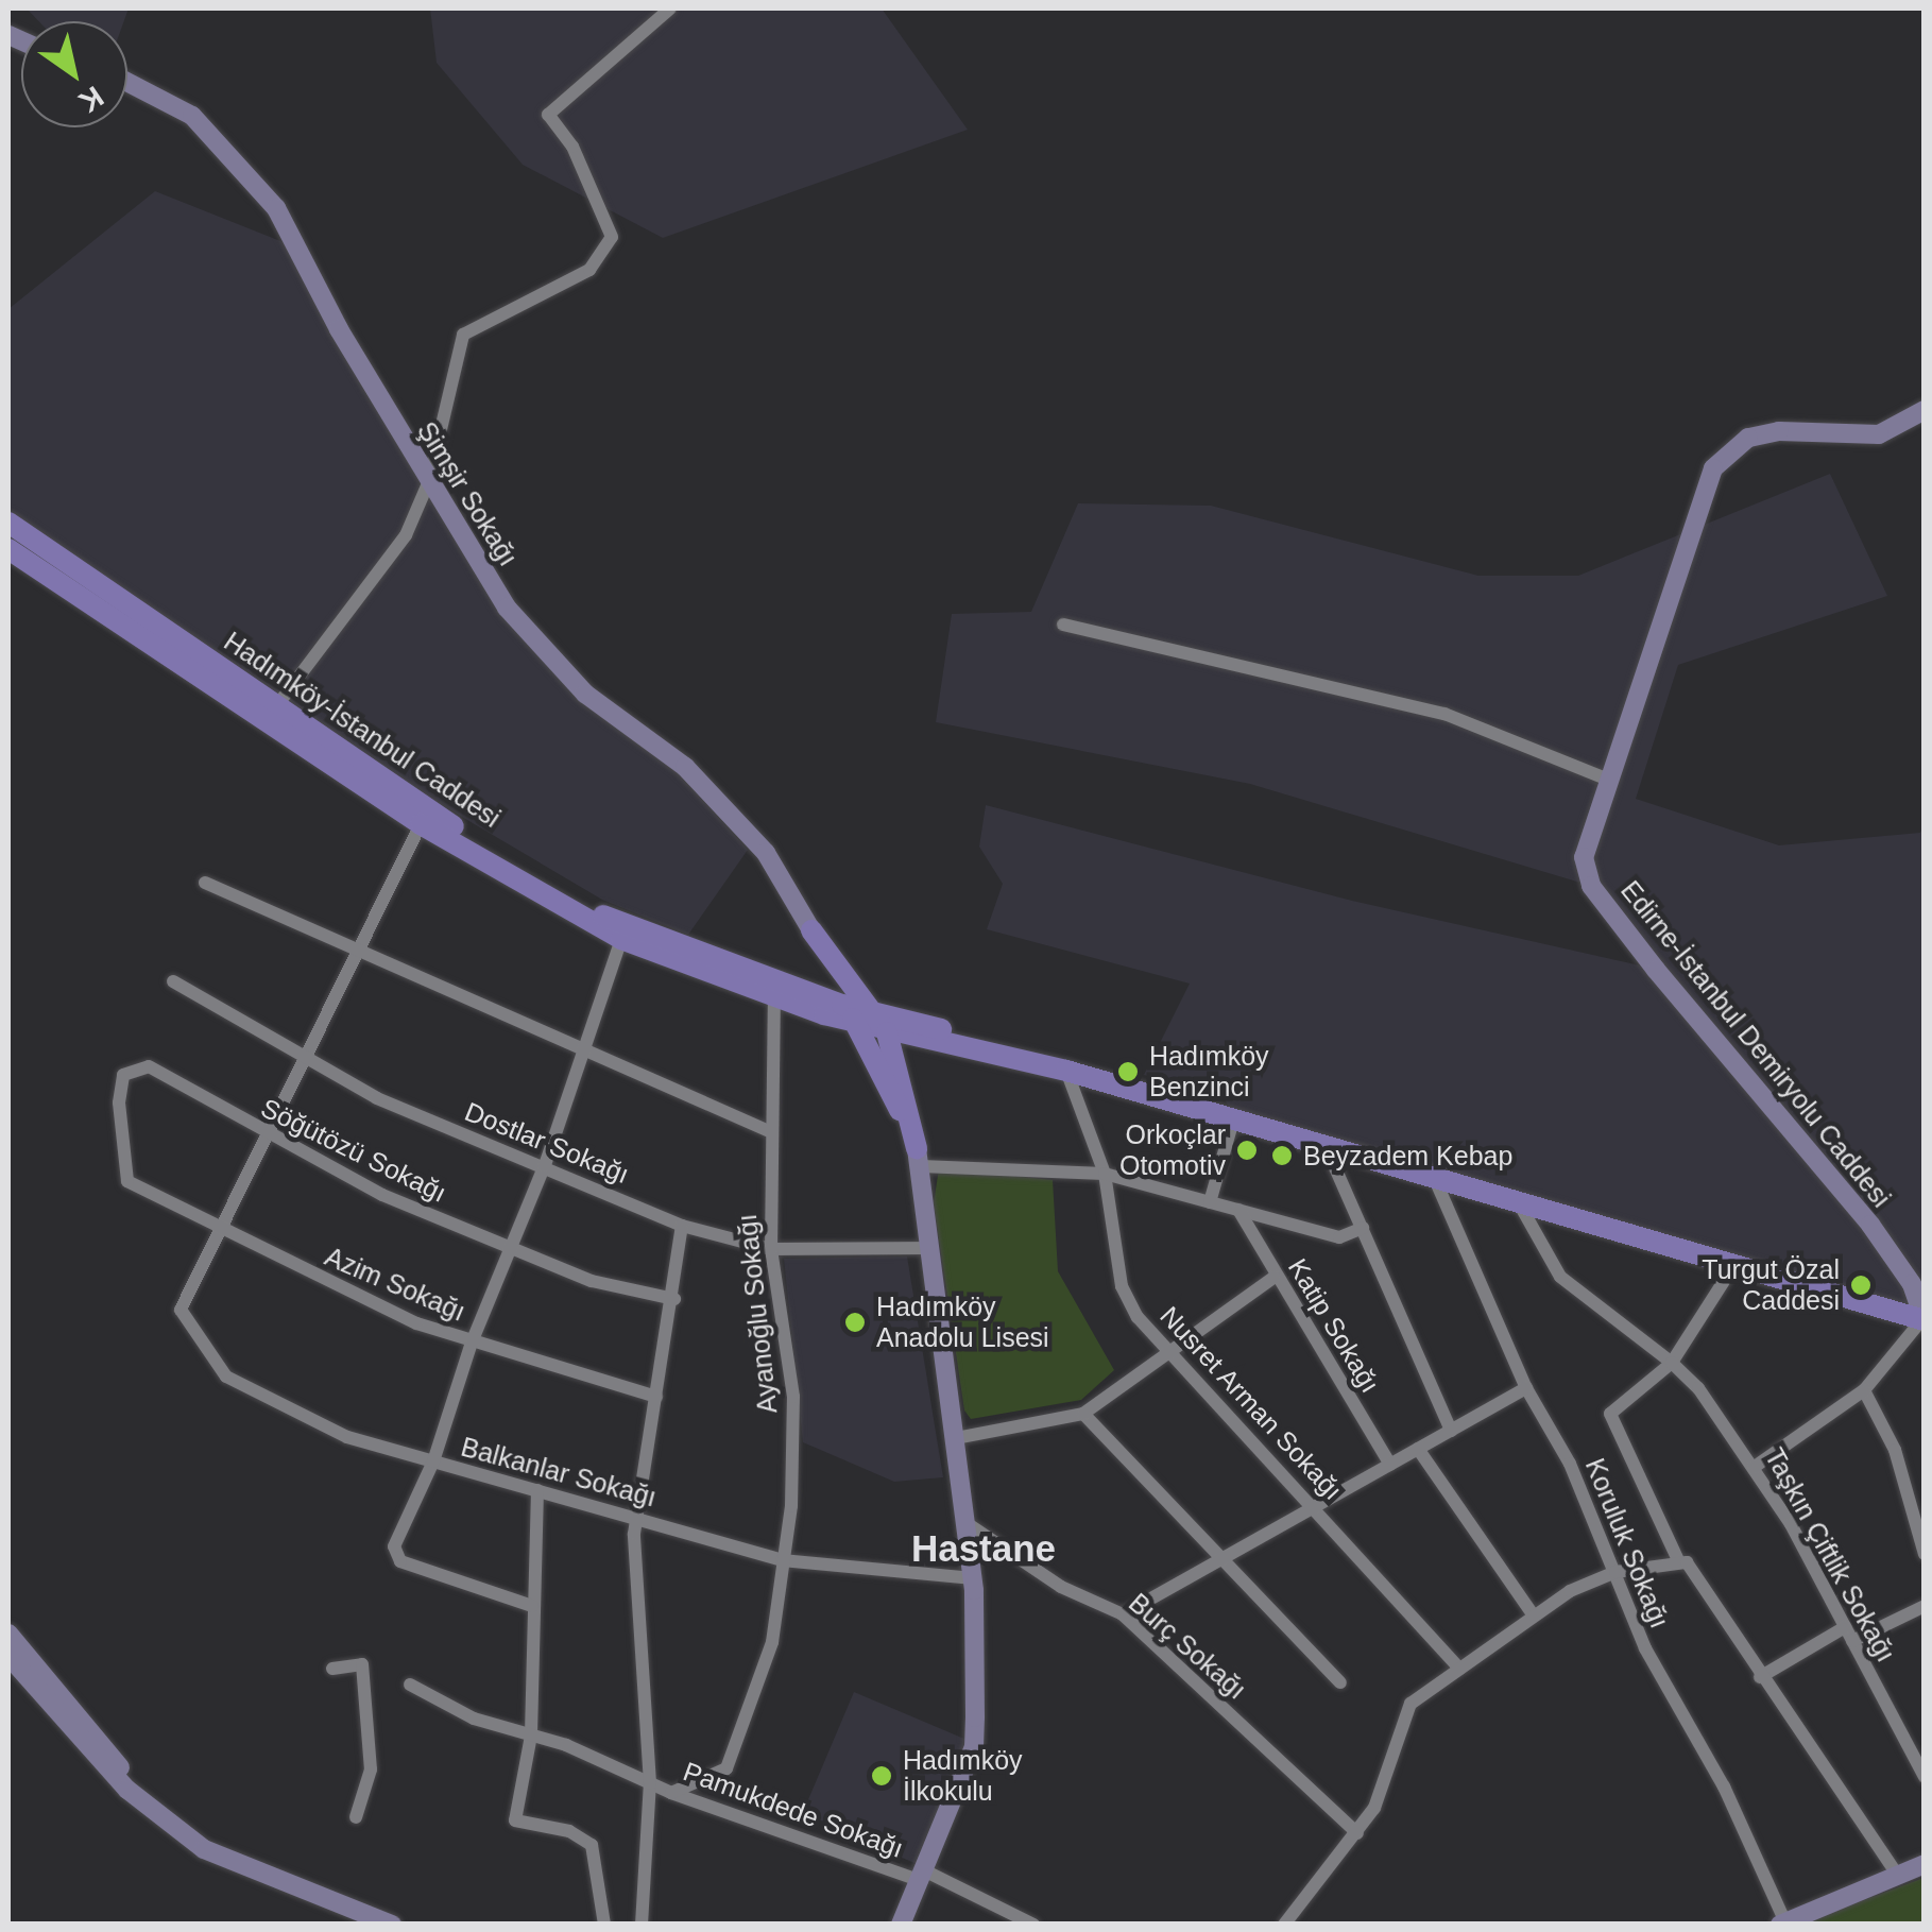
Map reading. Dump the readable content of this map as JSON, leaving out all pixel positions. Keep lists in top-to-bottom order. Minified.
{"streets":{"main road":["Hadımköy-İstanbul Caddesi"],"street":["Şimşir Sokağı","Edirne-İstanbul Demiryolu Caddesi","Dostlar Sokağı","Söğütözü Sokağı","Azim Sokağı","Ayanoğlu Sokağı","Katip Sokağı","Nusret Arman Sokağı","Balkanlar Sokağı","Koruluk Sokağı","Taşkın Çiftlik Sokağı","Burç Sokağı","Pamukdede Sokağı"]},"crossings":[["Hadımköy-İstanbul Caddesi","Edirne-İstanbul Demiryolu Caddesi"],["Hadımköy-İstanbul Caddesi","Ayanoğlu Sokağı"],["Hadımköy-İstanbul Caddesi","Nusret Arman Sokağı"],["Hadımköy-İstanbul Caddesi","Koruluk Sokağı"],["Hadımköy-İstanbul Caddesi","Taşkın Çiftlik Sokağı"],["Dostlar Sokağı","Ayanoğlu Sokağı"],["Söğütözü Sokağı","Azim Sokağı"],["Azim Sokağı","Balkanlar Sokağı"],["Ayanoğlu Sokağı","Balkanlar Sokağı"],["Ayanoğlu Sokağı","Pamukdede Sokağı"]],"districts":["Hastane"],"places":["Hadımköy Benzinci","Orkoçlar Otomotiv","Beyzadem Kebap","Turgut Özal Caddesi","Hadımköy Anadolu Lisesi","Hadımköy İlkokulu"],"north":"bottom right"}
